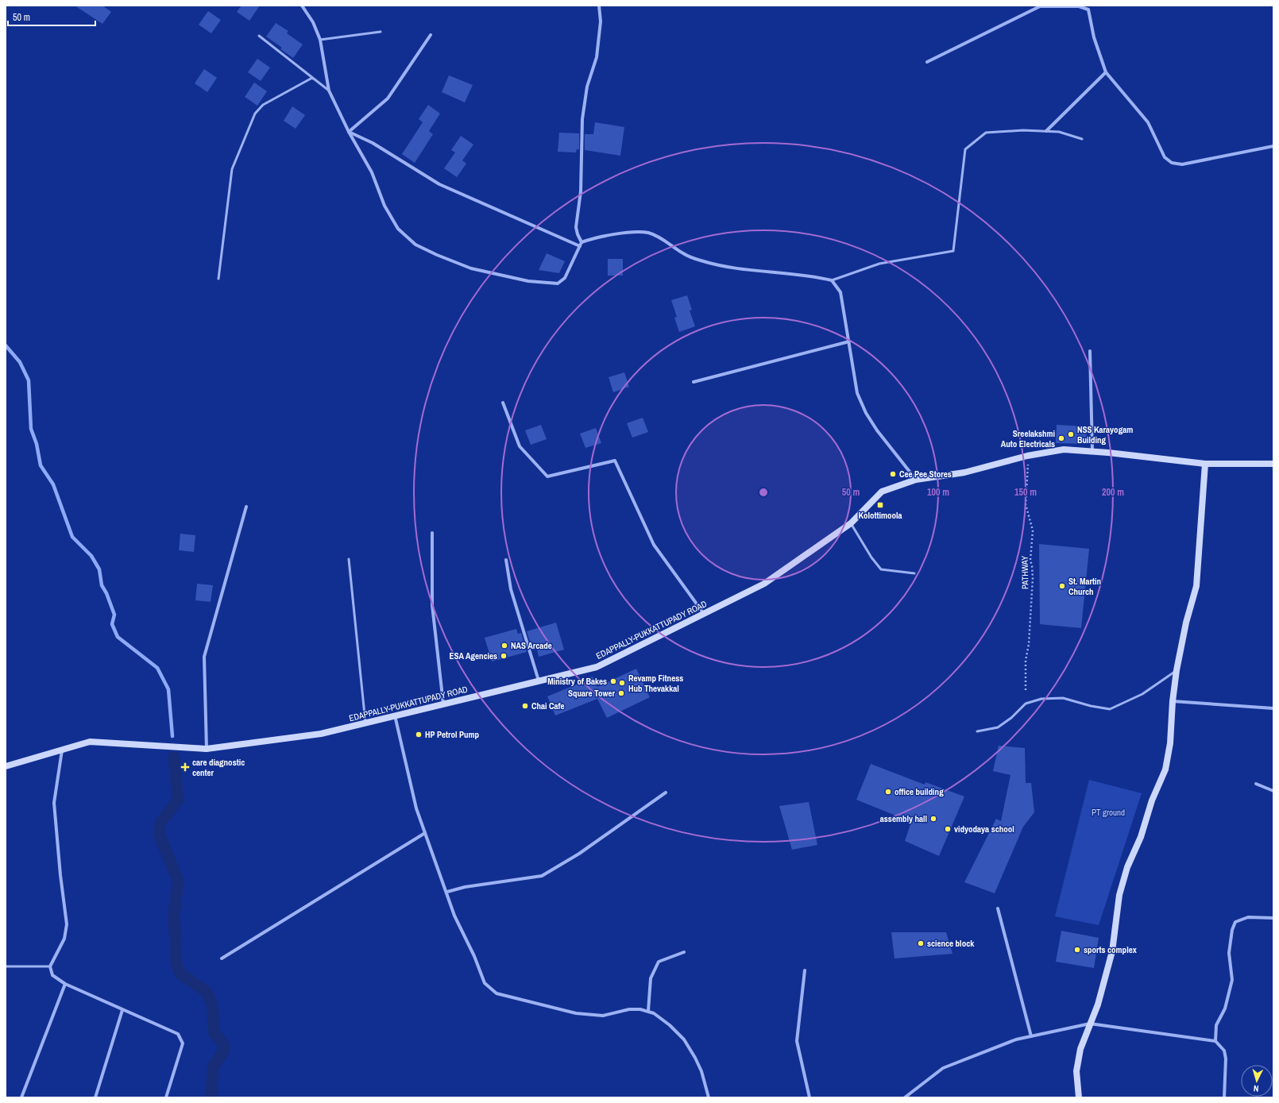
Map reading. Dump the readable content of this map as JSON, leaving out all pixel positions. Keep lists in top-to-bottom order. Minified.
{"streets":{"main road":["EDAPPALLY-PUKKATTUPADY ROAD"],"path":["PATHWAY"]},"crossings":[["PATHWAY","EDAPPALLY-PUKKATTUPADY ROAD"]],"parks":["PT ground"],"places":{"other":["NSS Karayogam Building","Sreelakshmi Auto Electricals","Cee Pee Stores","St. Martin Church","NAS Arcade","ESA Agencies","Ministry of Bakes","Revamp Fitness Hub Thevakkal","Square Tower","Chai Cafe","HP Petrol Pump","office building","assembly hall","vidyodaya school","science block","sports complex"],"transit":["Kolottimoola"],"health":["care diagnostic center"]},"scale_bar":"50 m","north":"bottom","rings":["50 m","100 m","150 m","200 m"]}
